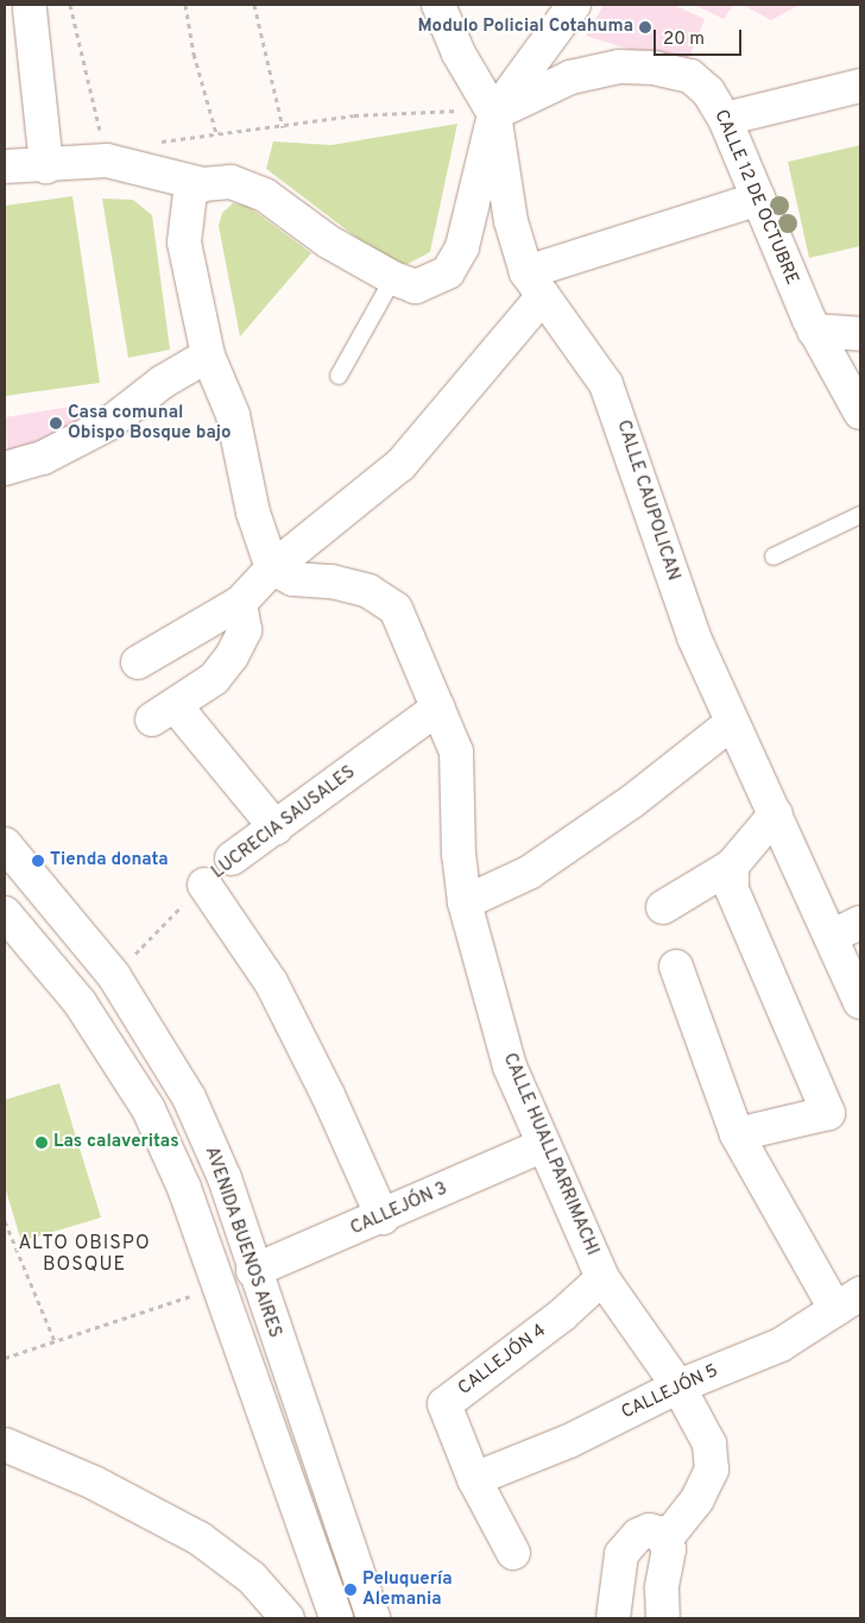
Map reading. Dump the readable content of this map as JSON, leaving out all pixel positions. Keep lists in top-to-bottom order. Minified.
{"streets":{"street":["CALLE 12 DE OCTUBRE","CALLE CAUPOLICAN","LUCRECIA SAUSALES","CALLE HUALLPARRIMACHI","CALLEJÓN 3","AVENIDA BUENOS AIRES","CALLEJÓN 4","CALLEJÓN 5"]},"crossings":[["CALLE 12 DE OCTUBRE","CALLE CAUPOLICAN"],["LUCRECIA SAUSALES","CALLE HUALLPARRIMACHI"],["LUCRECIA SAUSALES","AVENIDA BUENOS AIRES"],["CALLE HUALLPARRIMACHI","CALLEJÓN 3"],["CALLE HUALLPARRIMACHI","CALLEJÓN 4"],["CALLE HUALLPARRIMACHI","CALLEJÓN 5"],["CALLEJÓN 3","AVENIDA BUENOS AIRES"],["CALLEJÓN 4","CALLEJÓN 5"]],"districts":["ALTO OBISPO BOSQUE"],"places":["Modulo Policial Cotahuma","Casa comunal Obispo Bosque bajo","Tienda donata","Las calaveritas","Peluquería Alemania"],"scale_bar":"20 m"}
